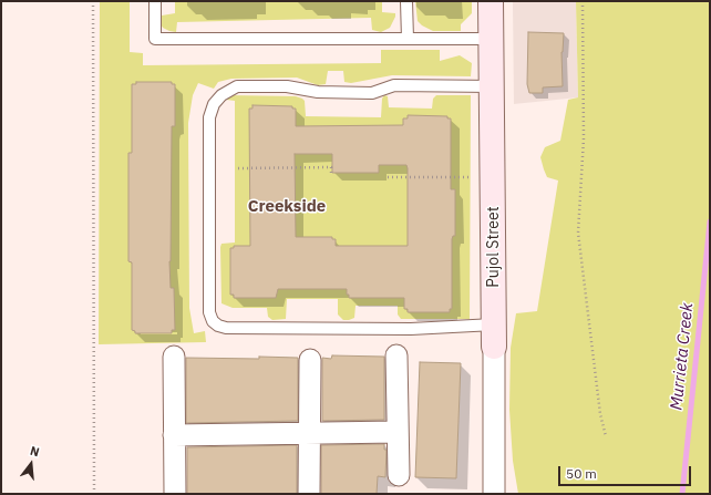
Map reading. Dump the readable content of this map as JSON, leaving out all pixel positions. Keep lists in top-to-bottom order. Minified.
{"streets":{"street":["Pujol Street"]},"districts":["Creekside"],"water":["Murrieta Creek"],"scale_bar":"50 m","north":"top"}
